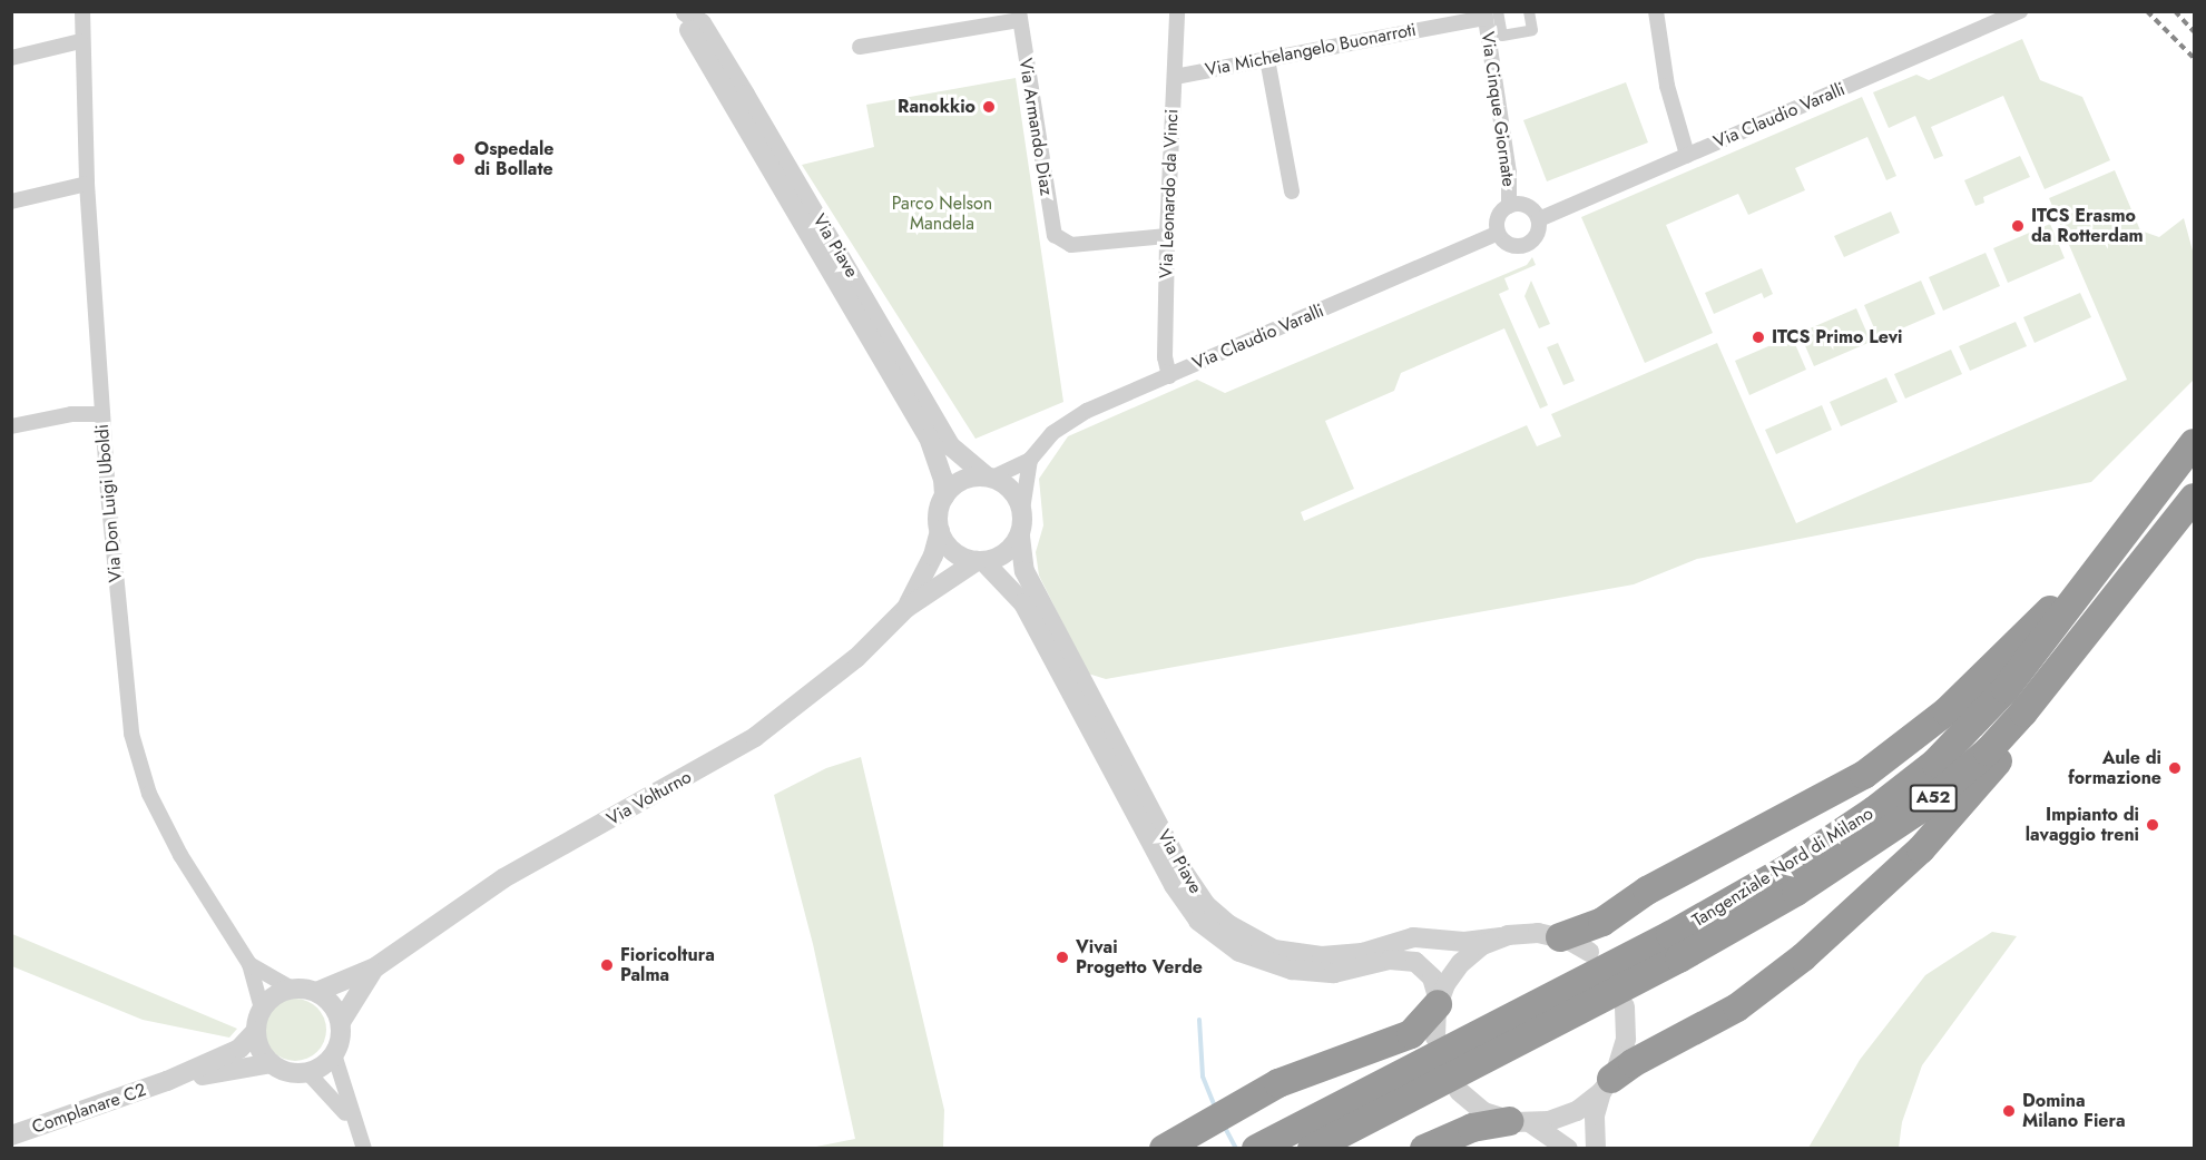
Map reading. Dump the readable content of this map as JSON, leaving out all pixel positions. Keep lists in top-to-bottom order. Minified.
{"streets":{"highway":["A52","Tangenziale Nord di Milano"],"street":["Via Michelangelo Buonarroti","Via Cinque Giornate","Via Claudio Varalli","Via Armando Diaz","Via Leonardo da Vinci","Via Piave","Via Don Luigi Uboldi","Via Volturno","Complanare C2"]},"crossings":[["Via Michelangelo Buonarroti","Via Cinque Giornate"],["Via Michelangelo Buonarroti","Via Leonardo da Vinci"],["Via Cinque Giornate","Via Claudio Varalli"],["Via Claudio Varalli","Via Leonardo da Vinci"],["Via Claudio Varalli","Via Piave"],["Via Claudio Varalli","Via Volturno"],["Via Armando Diaz","Via Leonardo da Vinci"],["Via Piave","Via Volturno"],["Via Don Luigi Uboldi","Via Volturno"],["Via Don Luigi Uboldi","Complanare C2"],["Via Volturno","Complanare C2"]],"parks":["Parco Nelson Mandela"],"places":["Ranokkio","Ospedale di Bollate","ITCS Erasmo da Rotterdam","ITCS Primo Levi","Aule di formazione","Impianto di lavaggio treni","Vivai Progetto Verde","Fioricoltura Palma","Domina Milano Fiera"]}
